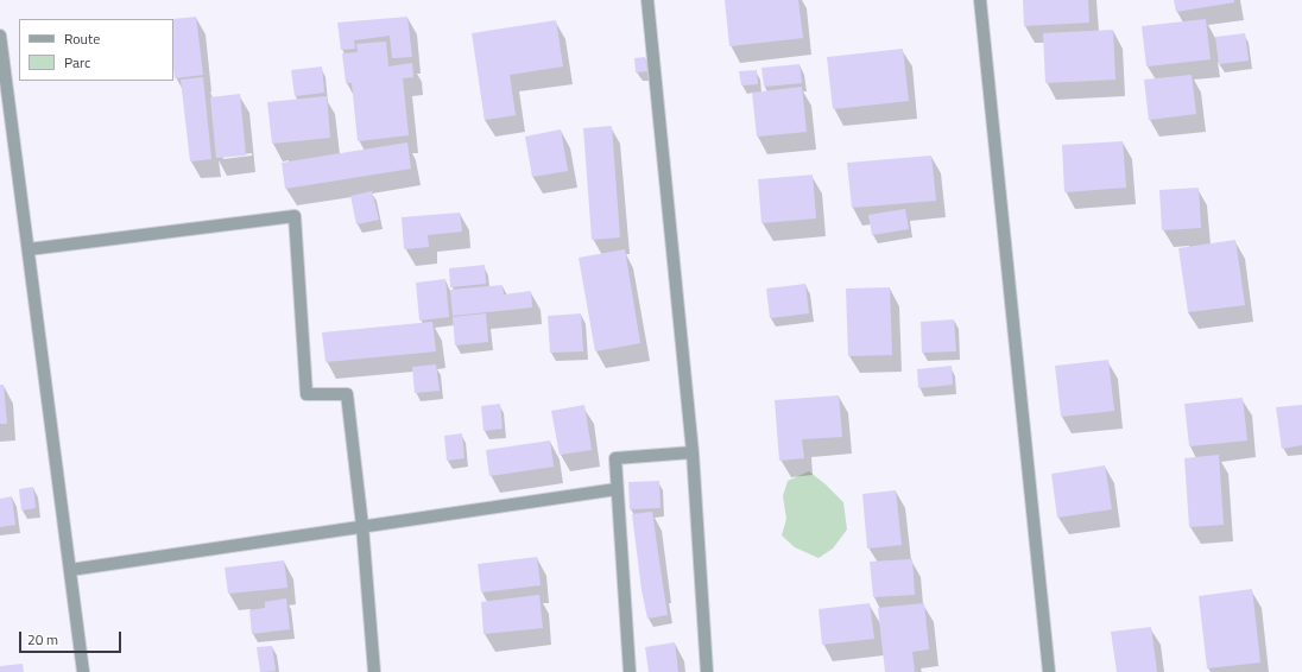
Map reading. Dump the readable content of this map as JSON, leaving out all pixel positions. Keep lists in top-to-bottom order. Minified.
{"legend":["Route","Parc"],"scale_bar":"20 m"}
